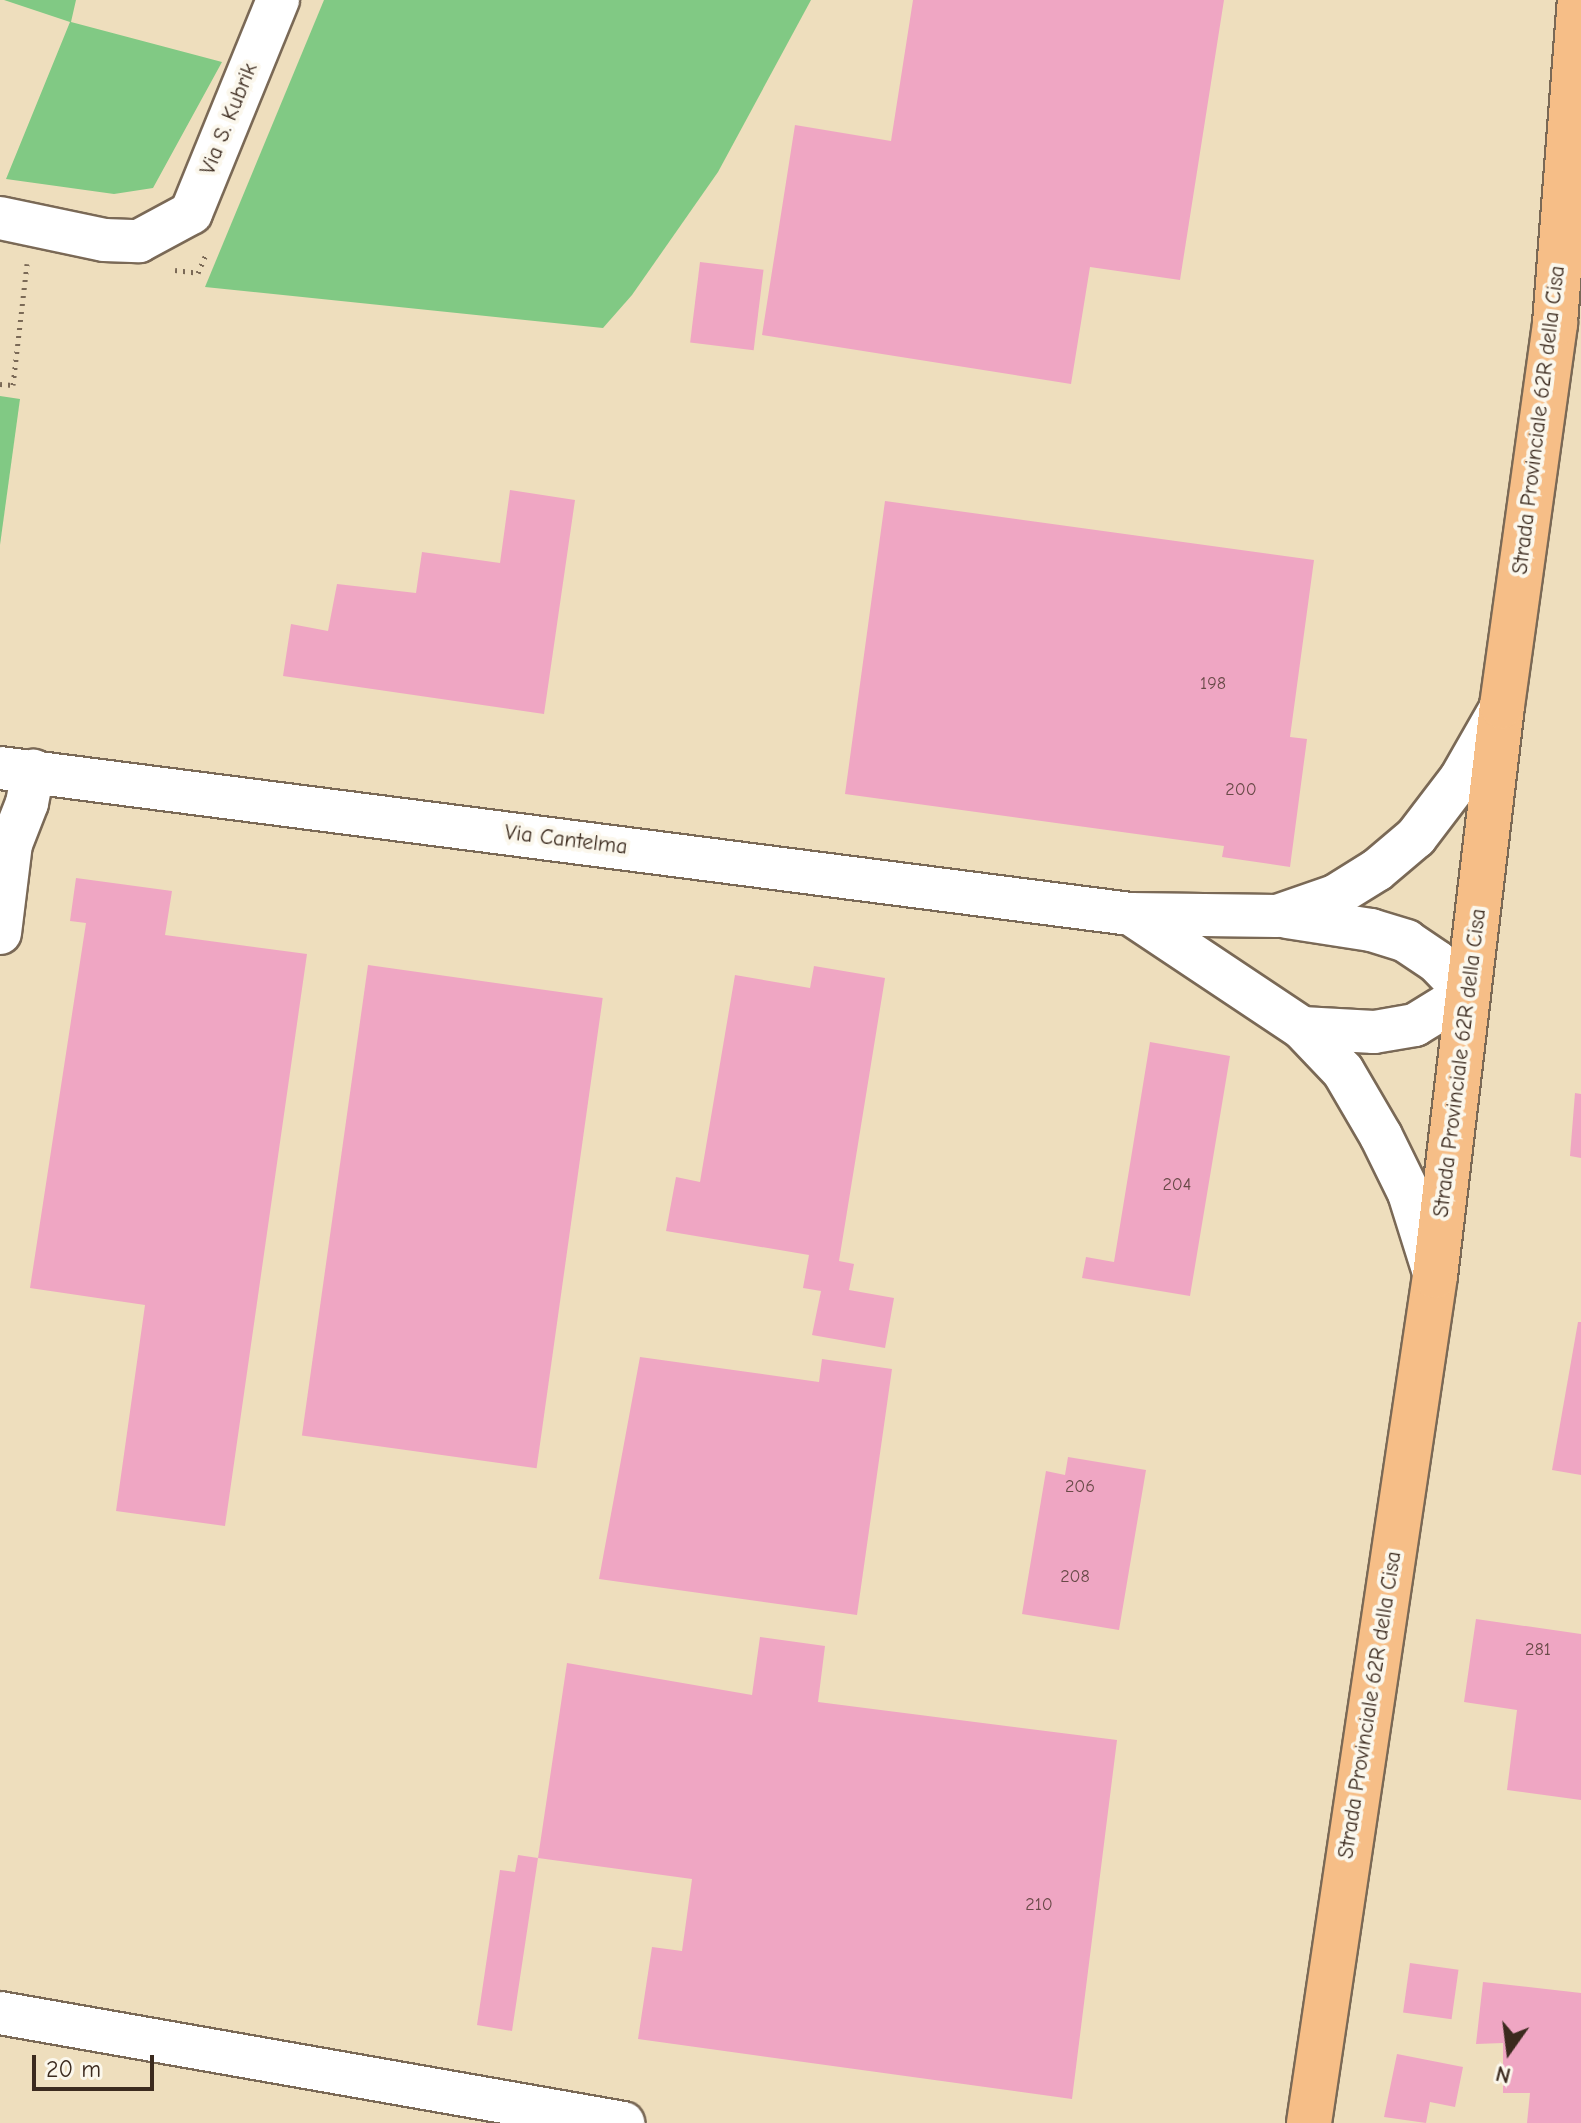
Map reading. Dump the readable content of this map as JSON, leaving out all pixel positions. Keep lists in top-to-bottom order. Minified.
{"streets":{"main road":["Strada Provinciale 62R della Cisa"],"street":["Via S. Kubrik","Via Cantelma"]},"house_numbers":["198","200","204","206","208","281","210"],"scale_bar":"20 m","north":"bottom"}
